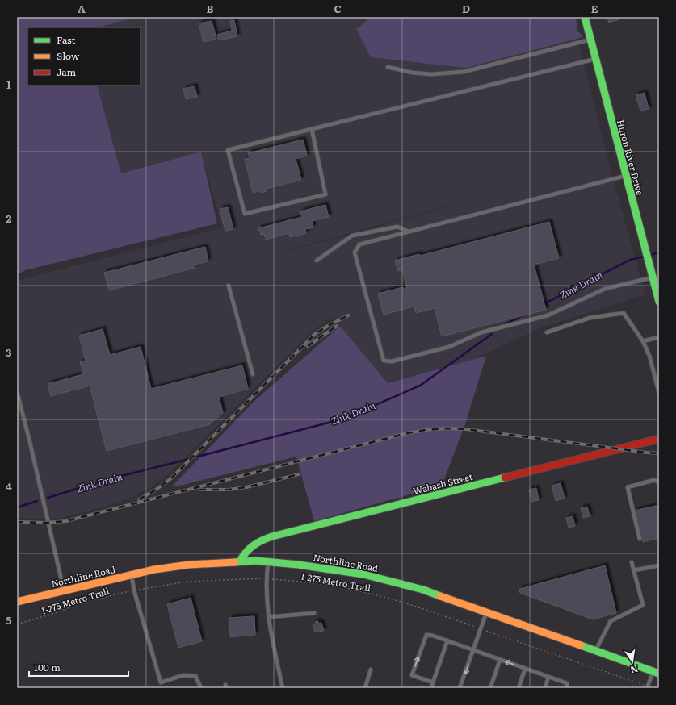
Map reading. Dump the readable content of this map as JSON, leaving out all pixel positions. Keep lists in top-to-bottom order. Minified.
{"streets":{"street":["Huron River Drive","Wabash Street","Northline Road"],"path":["I-275 Metro Trail"]},"crossings":[["Wabash Street","Northline Road"]],"water":["Zink Drain"],"legend":["Fast","Slow","Jam"],"scale_bar":"100 m","north":"bottom","grid":{"columns":["A","B","C","D","E"],"rows":["1","2","3","4","5"]}}
